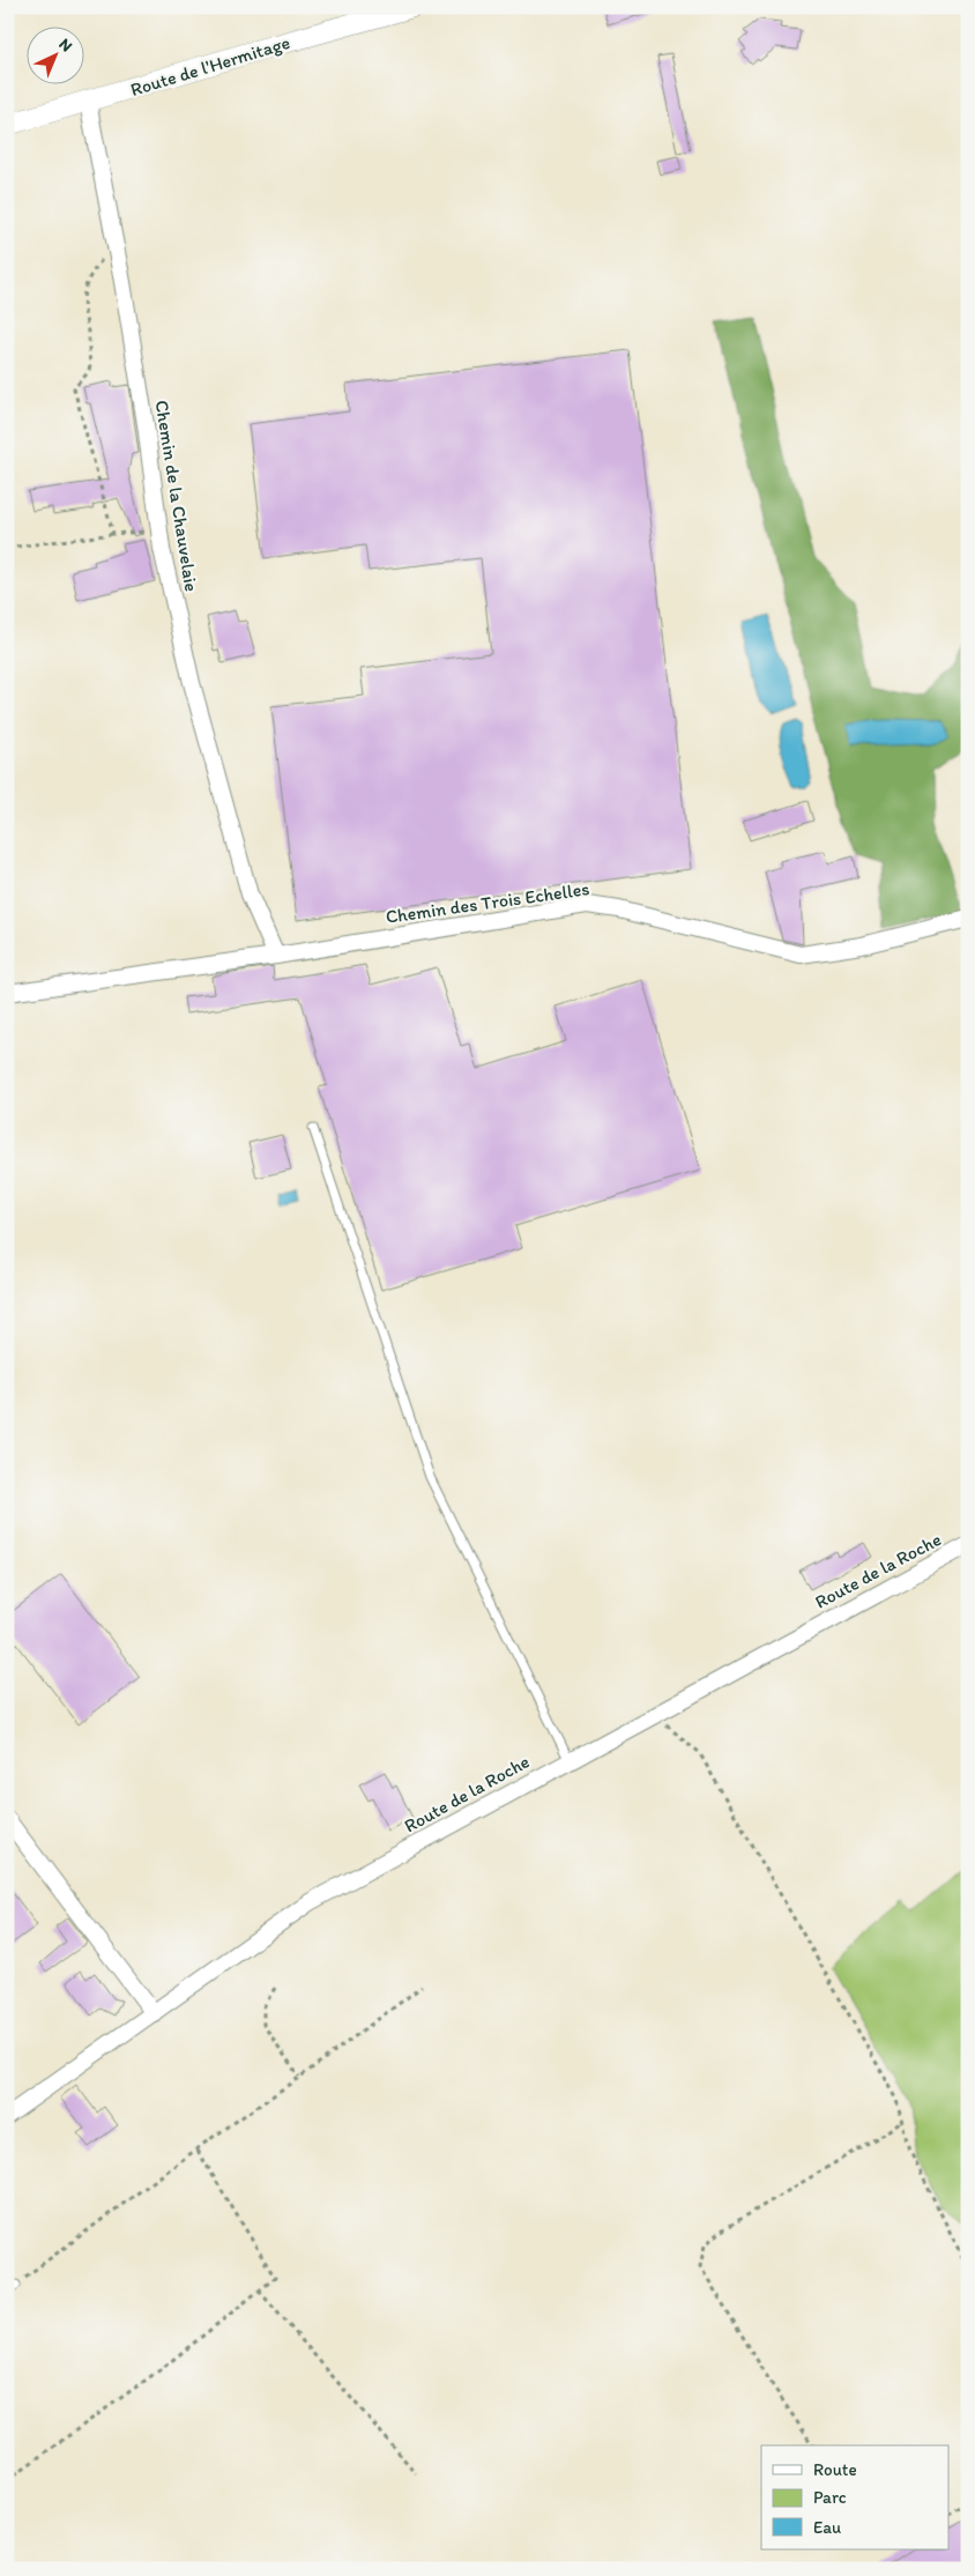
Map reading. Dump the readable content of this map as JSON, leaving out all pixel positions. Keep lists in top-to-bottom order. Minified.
{"streets":{"street":["Route de l'Hermitage","Chemin de la Chauvelaie","Chemin des Trois Echelles","Route de la Roche"]},"crossings":[["Route de l'Hermitage","Chemin de la Chauvelaie"],["Chemin de la Chauvelaie","Chemin des Trois Echelles"]],"legend":["Route","Parc","Eau"],"north":"top right"}
